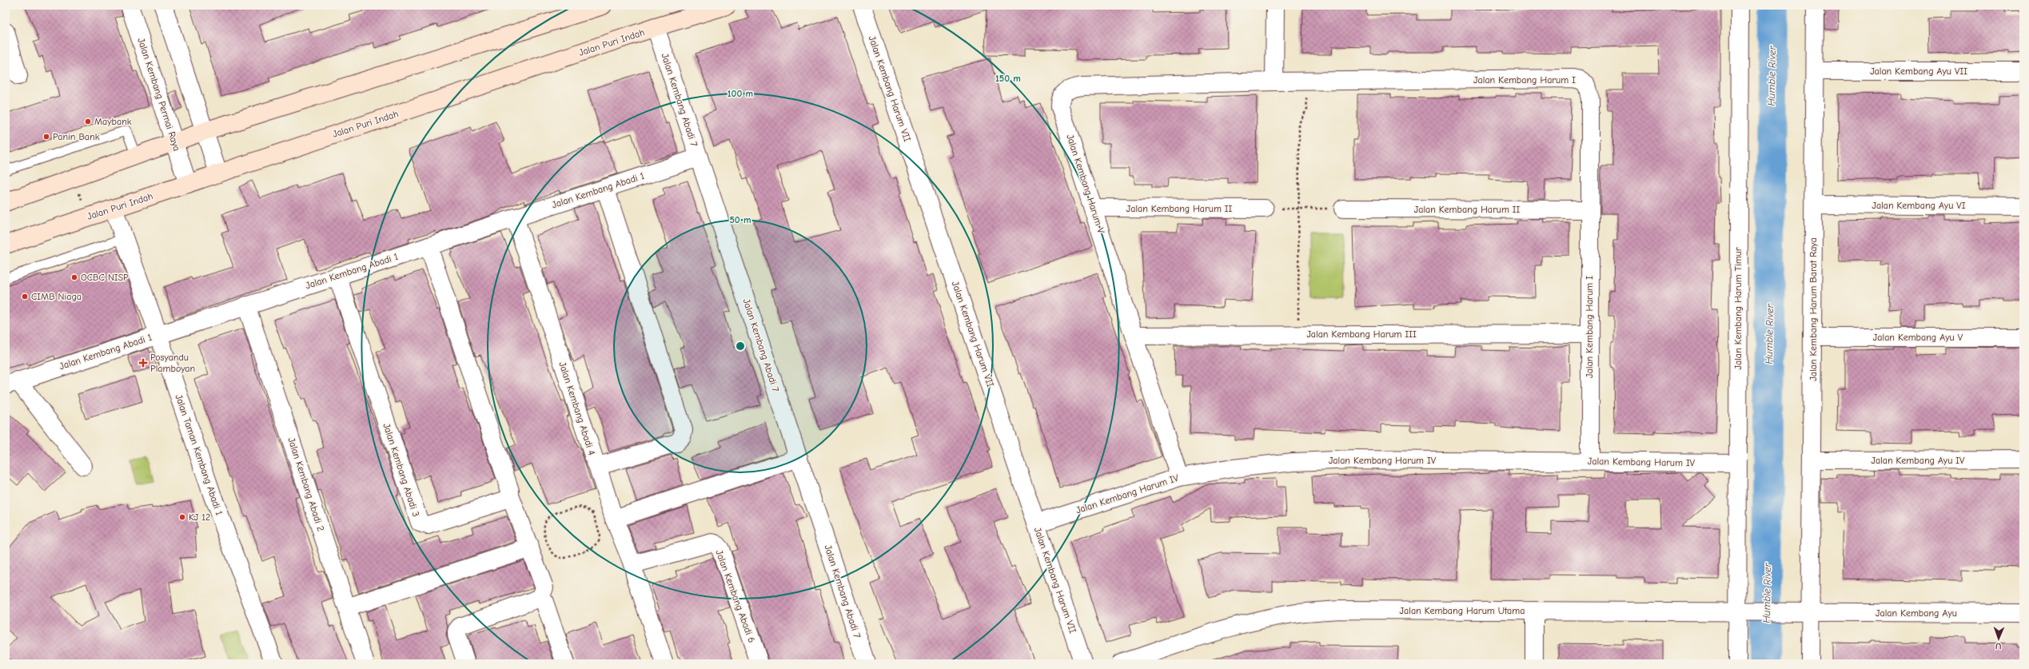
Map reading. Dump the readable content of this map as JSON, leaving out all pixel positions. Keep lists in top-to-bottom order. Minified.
{"streets":{"main road":["Jalan Puri Indah"],"street":["Jalan Kembang Ayu VII","Jalan Kembang Harum I","Jalan Kembang Harum VII","Jalan Kembang Permai Raya","Jalan Kembang Abadi 7","Jalan Kembang Harum V","Jalan Kembang Abadi 1","Jalan Kembang Ayu VI","Jalan Kembang Harum II","Jalan Kembang Harum Timur","Jalan Kembang Harum Barat Raya","Jalan Kembang Harum III","Jalan Kembang Ayu V","Jalan Kembang Abadi 4","Jalan Taman Kembang Abadi 1","Jalan Kembang Harum IV","Jalan Kembang Ayu IV","Jalan Kembang Abadi 3","Jalan Kembang Abadi 2","Jalan Kembang Abadi 6","Jalan Kembang Harum Utama","Jalan Kembang Ayu"]},"crossings":[["Jalan Puri Indah","Jalan Kembang Permai Raya"],["Jalan Puri Indah","Jalan Kembang Abadi 7"],["Jalan Puri Indah","Jalan Taman Kembang Abadi 1"],["Jalan Kembang Ayu VII","Jalan Kembang Harum Barat Raya"],["Jalan Kembang Harum I","Jalan Kembang Harum V"],["Jalan Kembang Harum I","Jalan Kembang Harum II"],["Jalan Kembang Harum I","Jalan Kembang Harum III"],["Jalan Kembang Harum I","Jalan Kembang Harum IV"],["Jalan Kembang Harum VII","Jalan Kembang Harum IV"],["Jalan Kembang Abadi 7","Jalan Kembang Abadi 1"],["Jalan Kembang Harum V","Jalan Kembang Harum II"],["Jalan Kembang Harum V","Jalan Kembang Harum III"],["Jalan Kembang Harum V","Jalan Kembang Harum IV"],["Jalan Kembang Abadi 1","Jalan Kembang Abadi 4"],["Jalan Kembang Abadi 1","Jalan Taman Kembang Abadi 1"],["Jalan Kembang Abadi 1","Jalan Kembang Abadi 3"],["Jalan Kembang Abadi 1","Jalan Kembang Abadi 2"],["Jalan Kembang Ayu VI","Jalan Kembang Harum Barat Raya"],["Jalan Kembang Harum Timur","Jalan Kembang Harum IV"],["Jalan Kembang Harum Timur","Jalan Kembang Harum Utama"],["Jalan Kembang Harum Barat Raya","Jalan Kembang Ayu V"],["Jalan Kembang Harum Barat Raya","Jalan Kembang Ayu IV"],["Jalan Kembang Harum Barat Raya","Jalan Kembang Harum Utama"],["Jalan Kembang Harum Barat Raya","Jalan Kembang Ayu"],["Jalan Kembang Harum Utama","Jalan Kembang Ayu"]],"water":["Humble River"],"places":{"other":["Maybank","Panin Bank","OCBC NISP","CIMB Niaga","KJ 12"],"health":["Posyandu Plamboyan"]},"north":"bottom","rings":["150 m","100 m","50 m"]}
